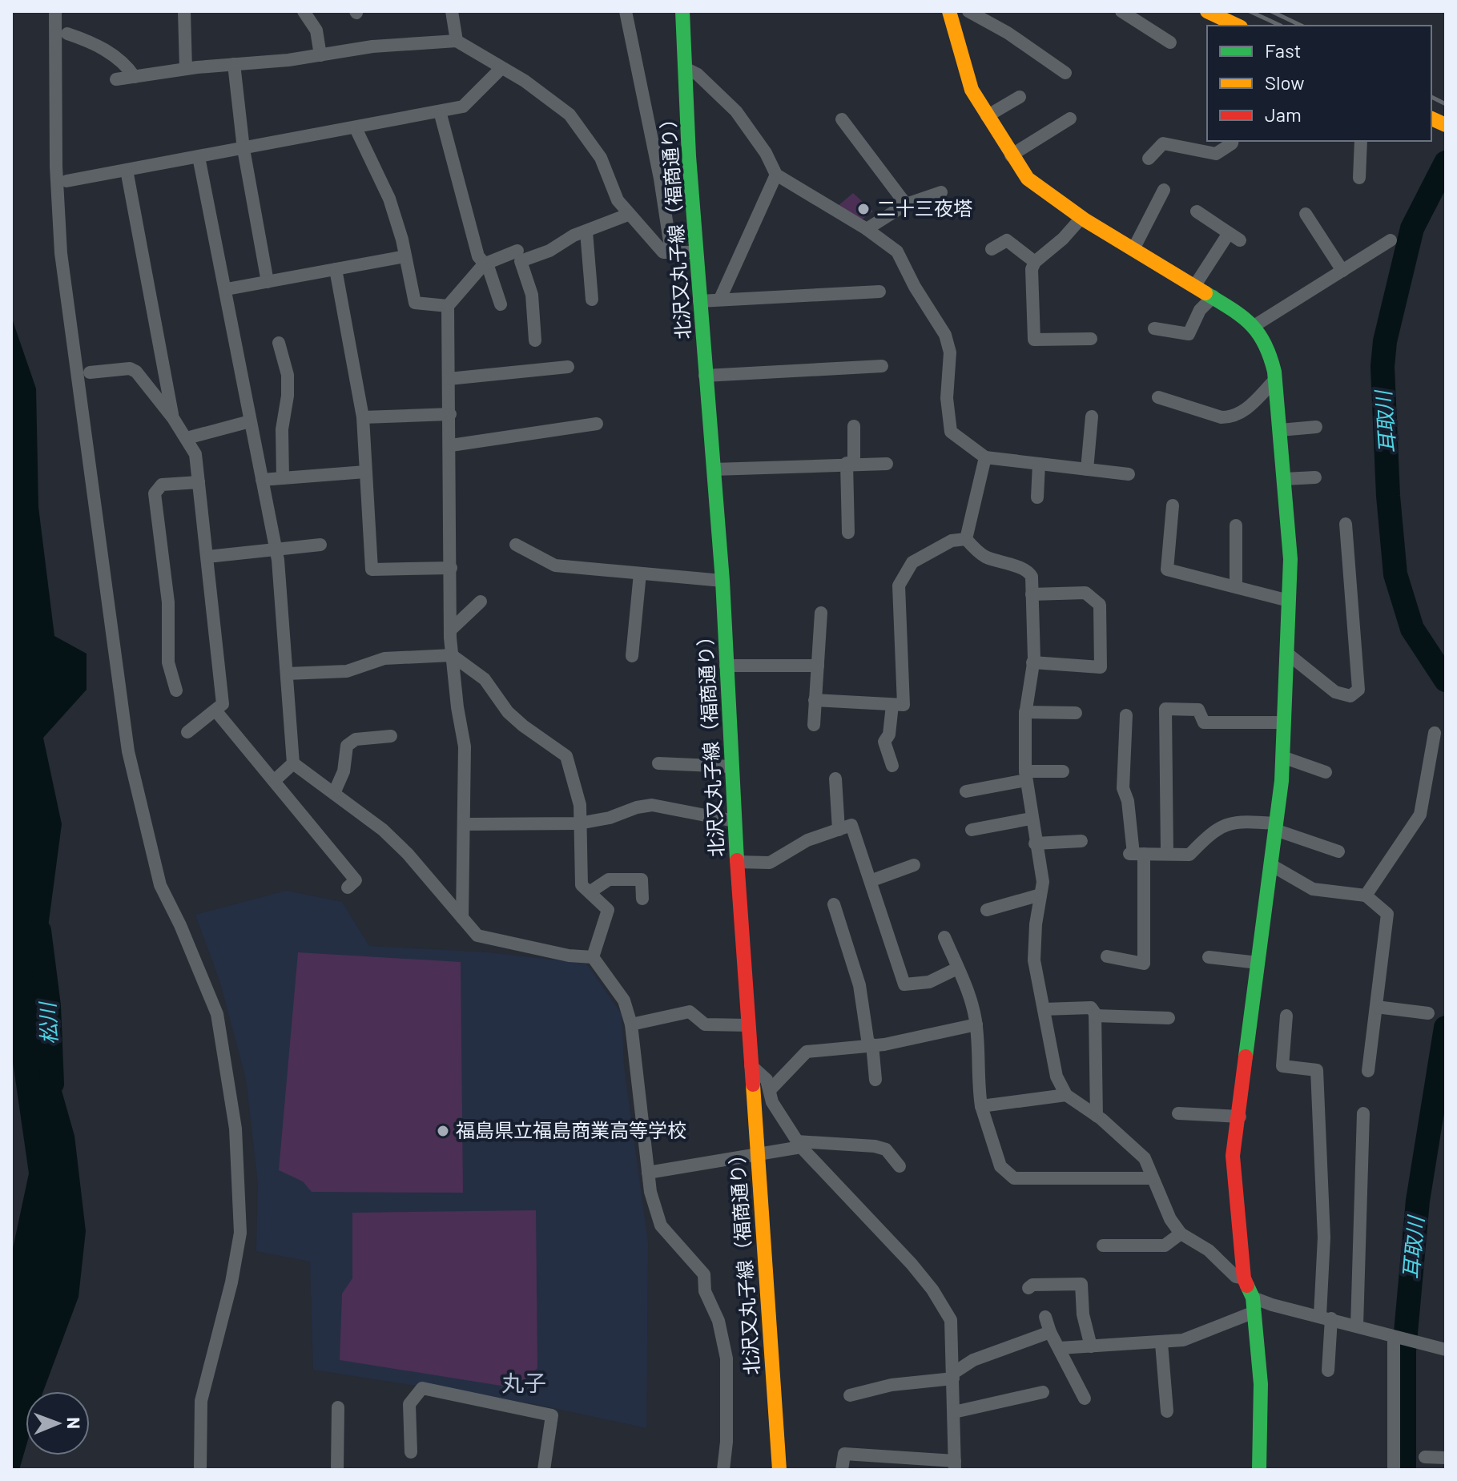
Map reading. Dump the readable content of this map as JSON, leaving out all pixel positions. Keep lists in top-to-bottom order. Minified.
{"streets":{"street":["北沢又丸子線（福商通り）"]},"districts":["丸子"],"water":["耳取川","松川"],"places":["二十三夜塔","福島県立福島商業高等学校"],"legend":["Fast","Slow","Jam"],"north":"right"}
